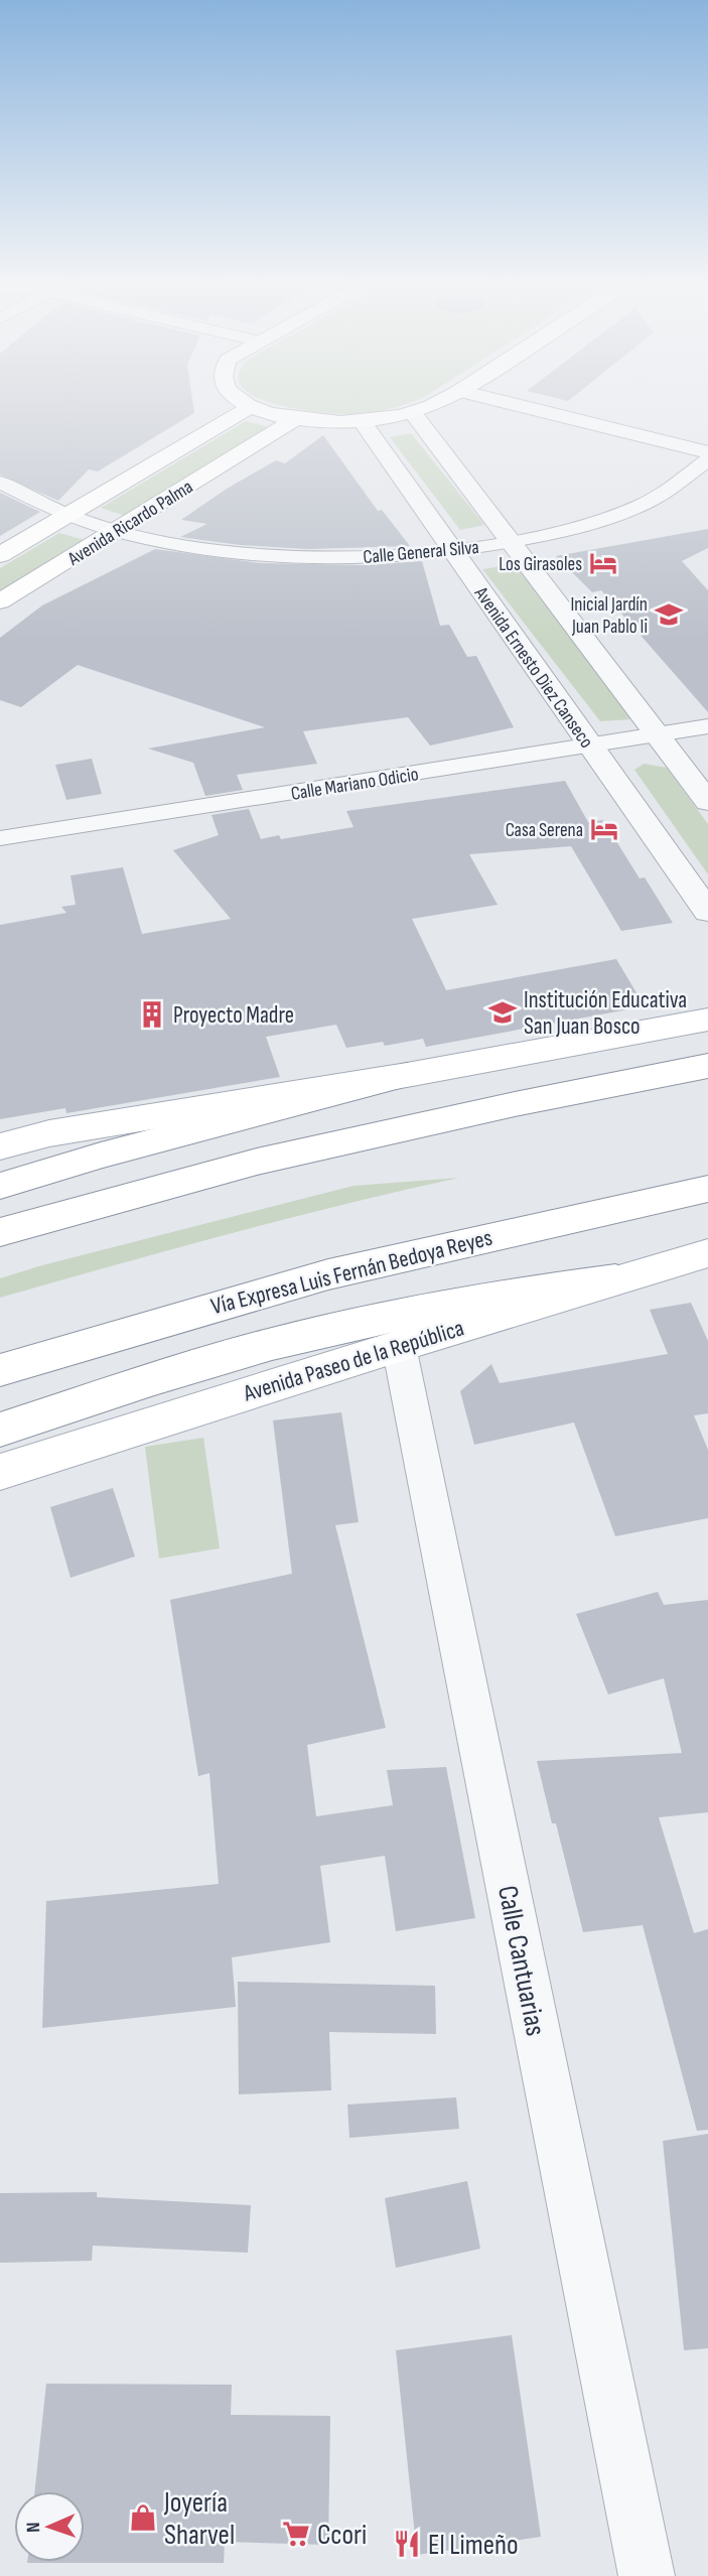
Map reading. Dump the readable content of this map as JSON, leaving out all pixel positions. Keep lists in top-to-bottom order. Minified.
{"streets":{"main road":["Avenida Ricardo Palma","Vía Expresa Luis Fernán Bedoya Reyes","Avenida Paseo de la República"],"street":["Calle General Silva","Avenida Ernesto Diez Canseco","Calle Mariano Odicio","Calle Cantuarias"]},"crossings":[["Avenida Ricardo Palma","Calle General Silva"],["Calle General Silva","Avenida Ernesto Diez Canseco"],["Avenida Ernesto Diez Canseco","Calle Mariano Odicio"],["Avenida Paseo de la República","Calle Cantuarias"]],"places":{"hotel":["Los Girasoles","Casa Serena"],"school or university":["Inicial Jardín Juan Pablo Ii","Institución Educativa San Juan Bosco"],"building":["Proyecto Madre"],"shop":["Joyería Sharvel"],"supermarket":["Ccori"],"restaurant":["El Limeño"]},"north":"left"}
